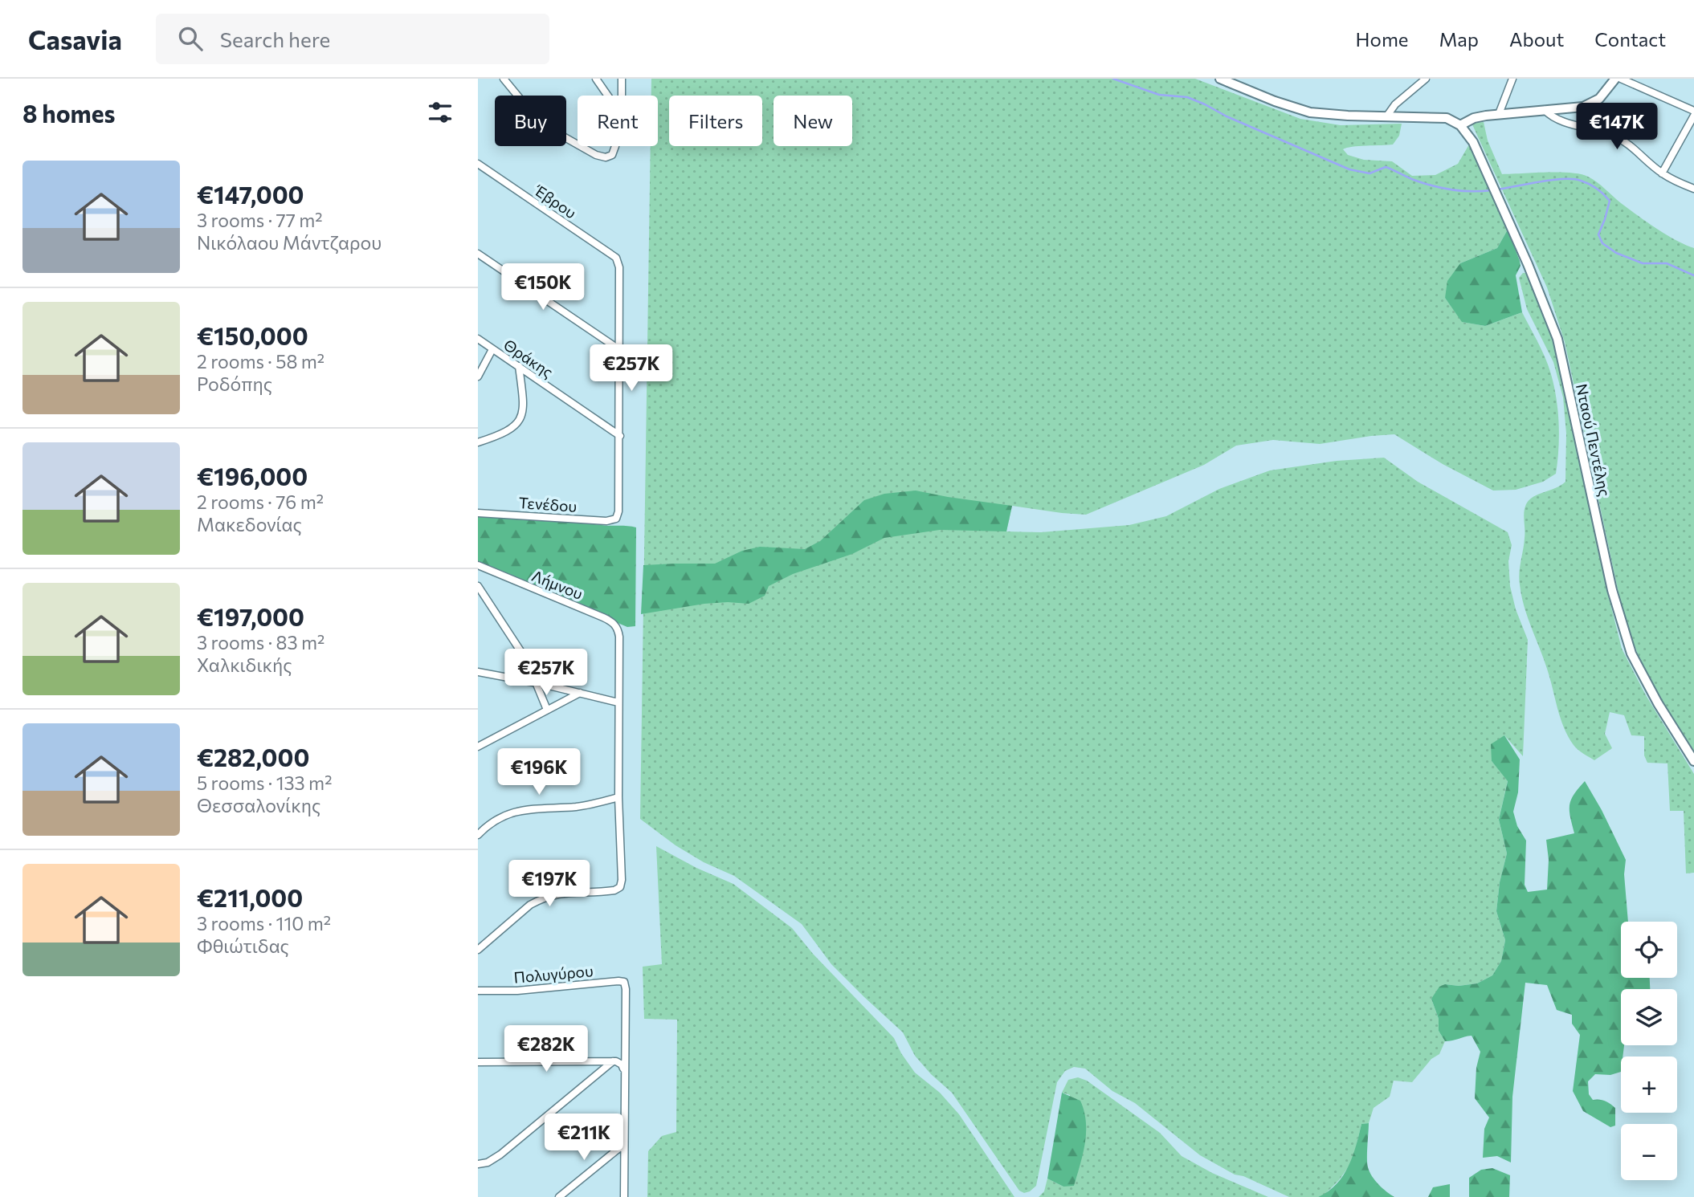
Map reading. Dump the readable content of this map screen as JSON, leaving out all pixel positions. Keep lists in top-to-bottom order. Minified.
{"streets":{"street":["Έβρου","Θράκης","Νταού Πεντέλης","Τενέδου","Λήμνου","Πολυγύρου"]},"crossings":[["Θράκης","Τενέδου"]],"page":{"header":"Casavia","search":"Search here","nav":["Home","Map","About","Contact"],"heading":"8 homes","chip":["Buy","Rent","Filters","New"],"price":["€147K","€150K","€257K","€257K","€196K","€197K","€282K","€211K"],"list":[{"name":"€147,000","note":"3 rooms · 77 m² · Νικόλαου Μάντζαρου"},{"name":"€150,000","note":"2 rooms · 58 m² · Ροδόπης"},{"name":"€196,000","note":"2 rooms · 76 m² · Μακεδονίας"},{"name":"€197,000","note":"3 rooms · 83 m² · Χαλκιδικής"},{"name":"€282,000","note":"5 rooms · 133 m² · Θεσσαλονίκης"},{"name":"€211,000","note":"3 rooms · 110 m² · Φθιώτιδας"}],"map_buttons":["+","−"]}}
